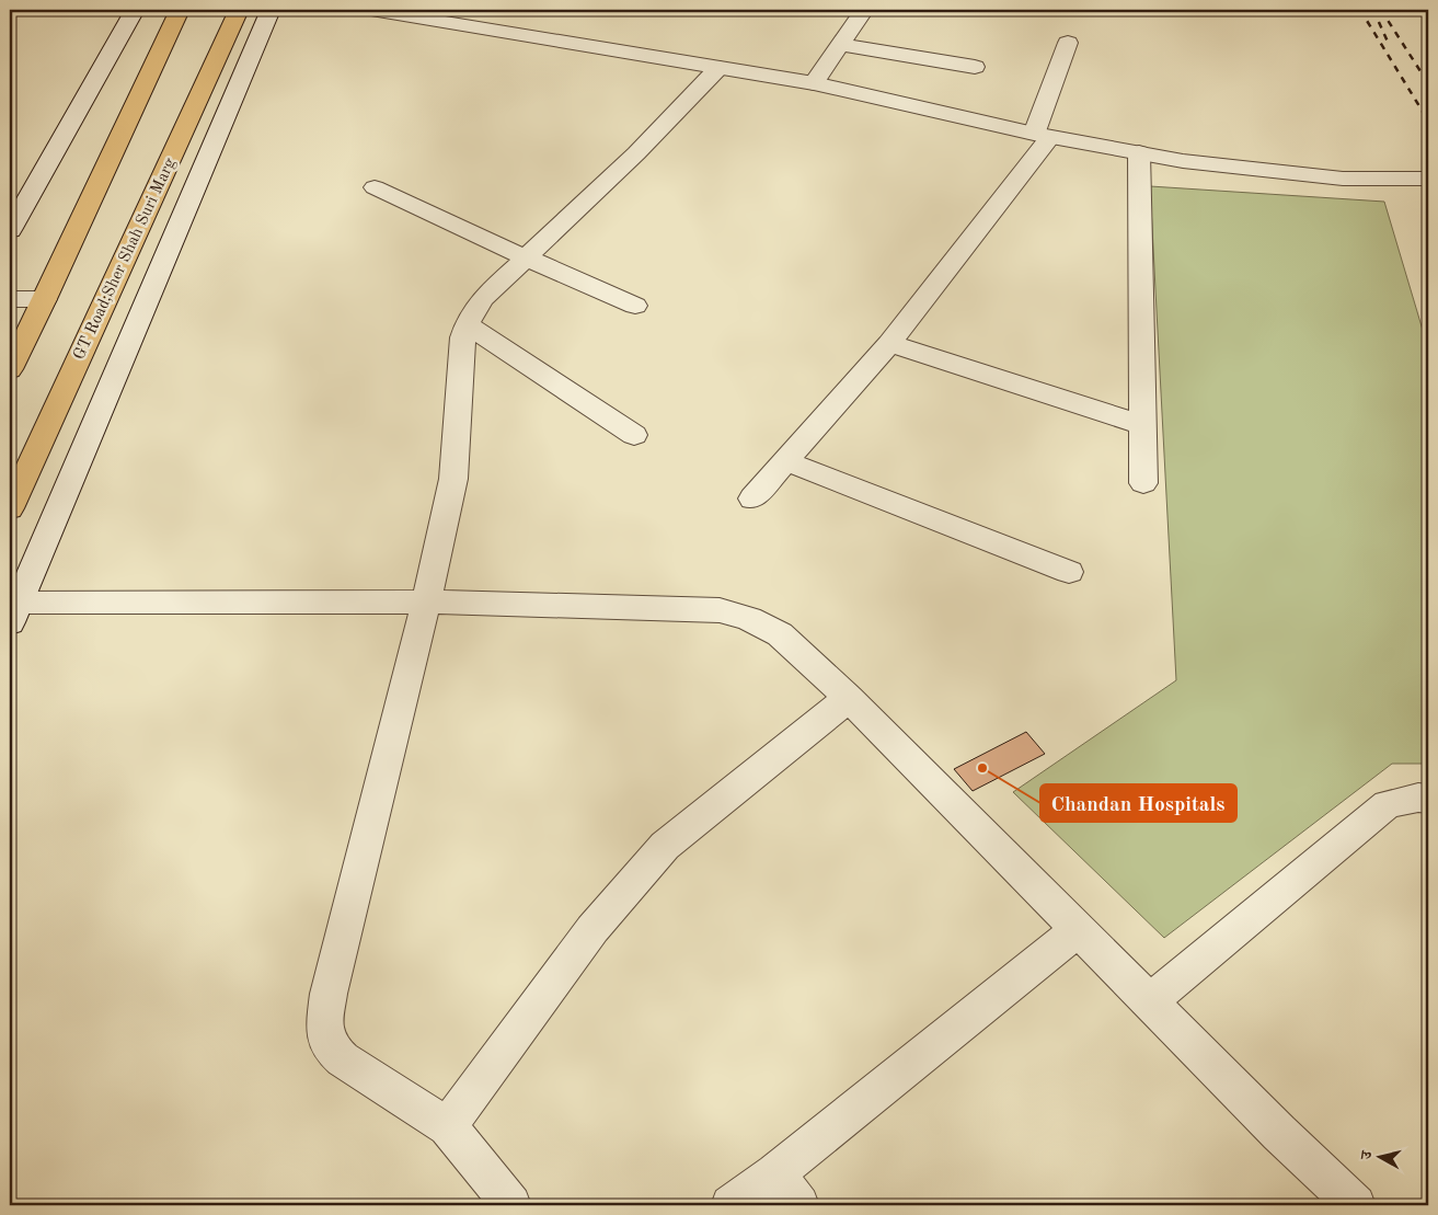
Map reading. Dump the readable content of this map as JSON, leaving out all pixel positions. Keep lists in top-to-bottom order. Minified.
{"streets":{"main road":["GT Road;Sher Shah Suri Marg"]},"places":["Chandan Hospitals"],"north":"left"}
